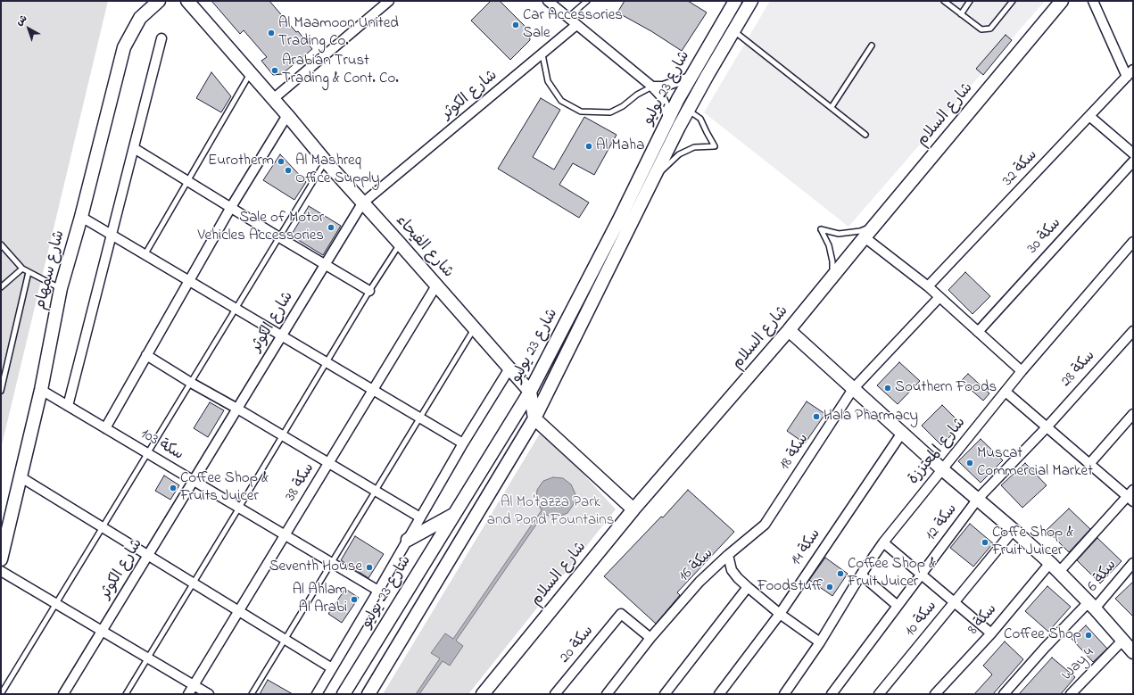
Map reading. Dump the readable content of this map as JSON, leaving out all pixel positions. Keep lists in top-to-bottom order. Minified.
{"streets":{"street":["شارع 23 يوليو","شارع الكوثر","شارع السلام","سكة 32","سكة 30","شارع الفيحاء","شارع سمهام","سكة 28","سكة 103","شارع المعتززة","سكة 18","سكة 38","سكة 12","سكة 14","سكة 16","سكة 6","سكة 10","سكة 8","سكة 20","Way 4"]},"crossings":[["شارع 23 يوليو","شارع الفيحاء"],["شارع الكوثر","شارع الفيحاء"],["شارع الكوثر","سكة 103"],["شارع الفيحاء","سكة 38"],["شارع سمهام","سكة 103"],["سكة 28","سكة 12"],["سكة 103","سكة 38"],["سكة 18","سكة 16"],["سكة 16","سكة 20"]],"parks":["Al Mo'tazza Park and Pond Fountains"],"places":["Car Accessories Sale","Al Maamoon United Trading Co.","Arabian Trust Trading & Cont. Co.","Al Maha","Eurotherm","Al Mashreq Office Supply","Sale of Motor Vehicles Accessories","Southern Foods","Hala Pharmacy","Muscat Commercial Market","Coffee Shop & Fruits Juicer","Coffe Shop & Fruit Juicer","Seventh House","Coffee Shop & Fruit Juicer","Foodstuff","Al Ahlam Al Arabi","Coffee Shop"],"north":"top left"}
